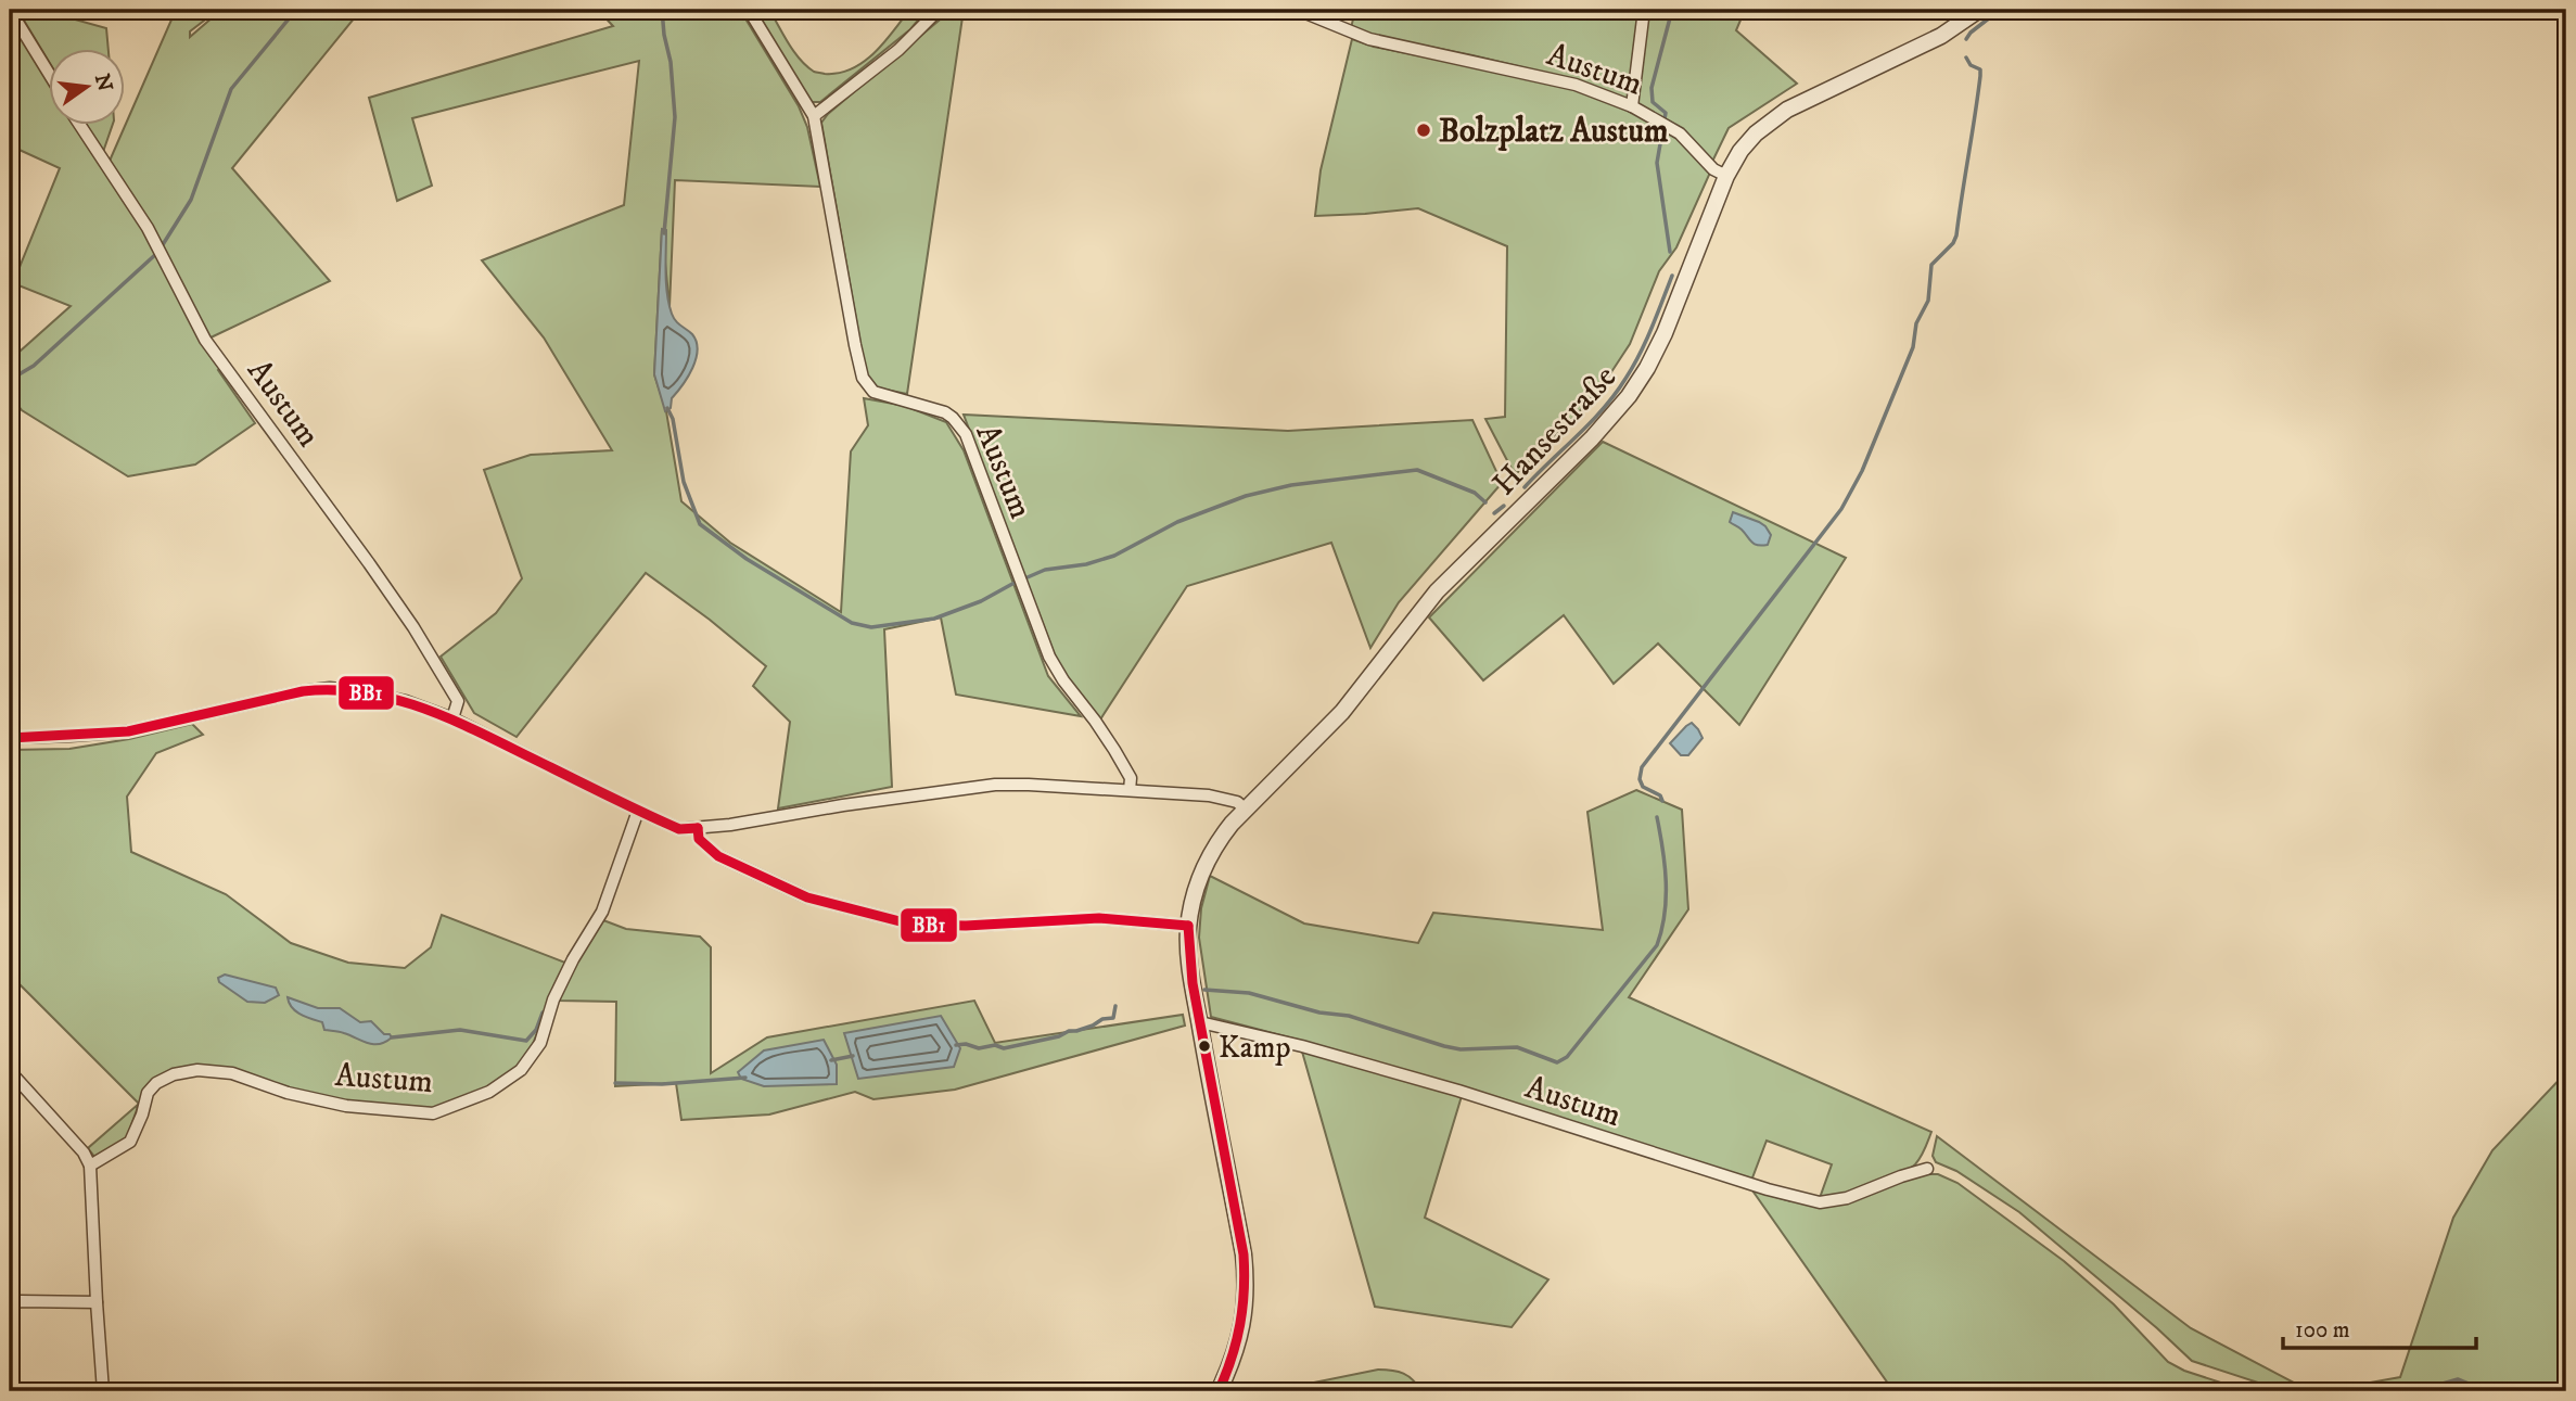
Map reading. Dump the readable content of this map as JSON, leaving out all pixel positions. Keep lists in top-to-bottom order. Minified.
{"streets":{"street":["Austum","Hansestraße"]},"crossings":[["Austum","Hansestraße"]],"places":["Bolzplatz Austum","Kamp"],"lines":["transit line BB1"],"scale_bar":"100 m","north":"right"}
